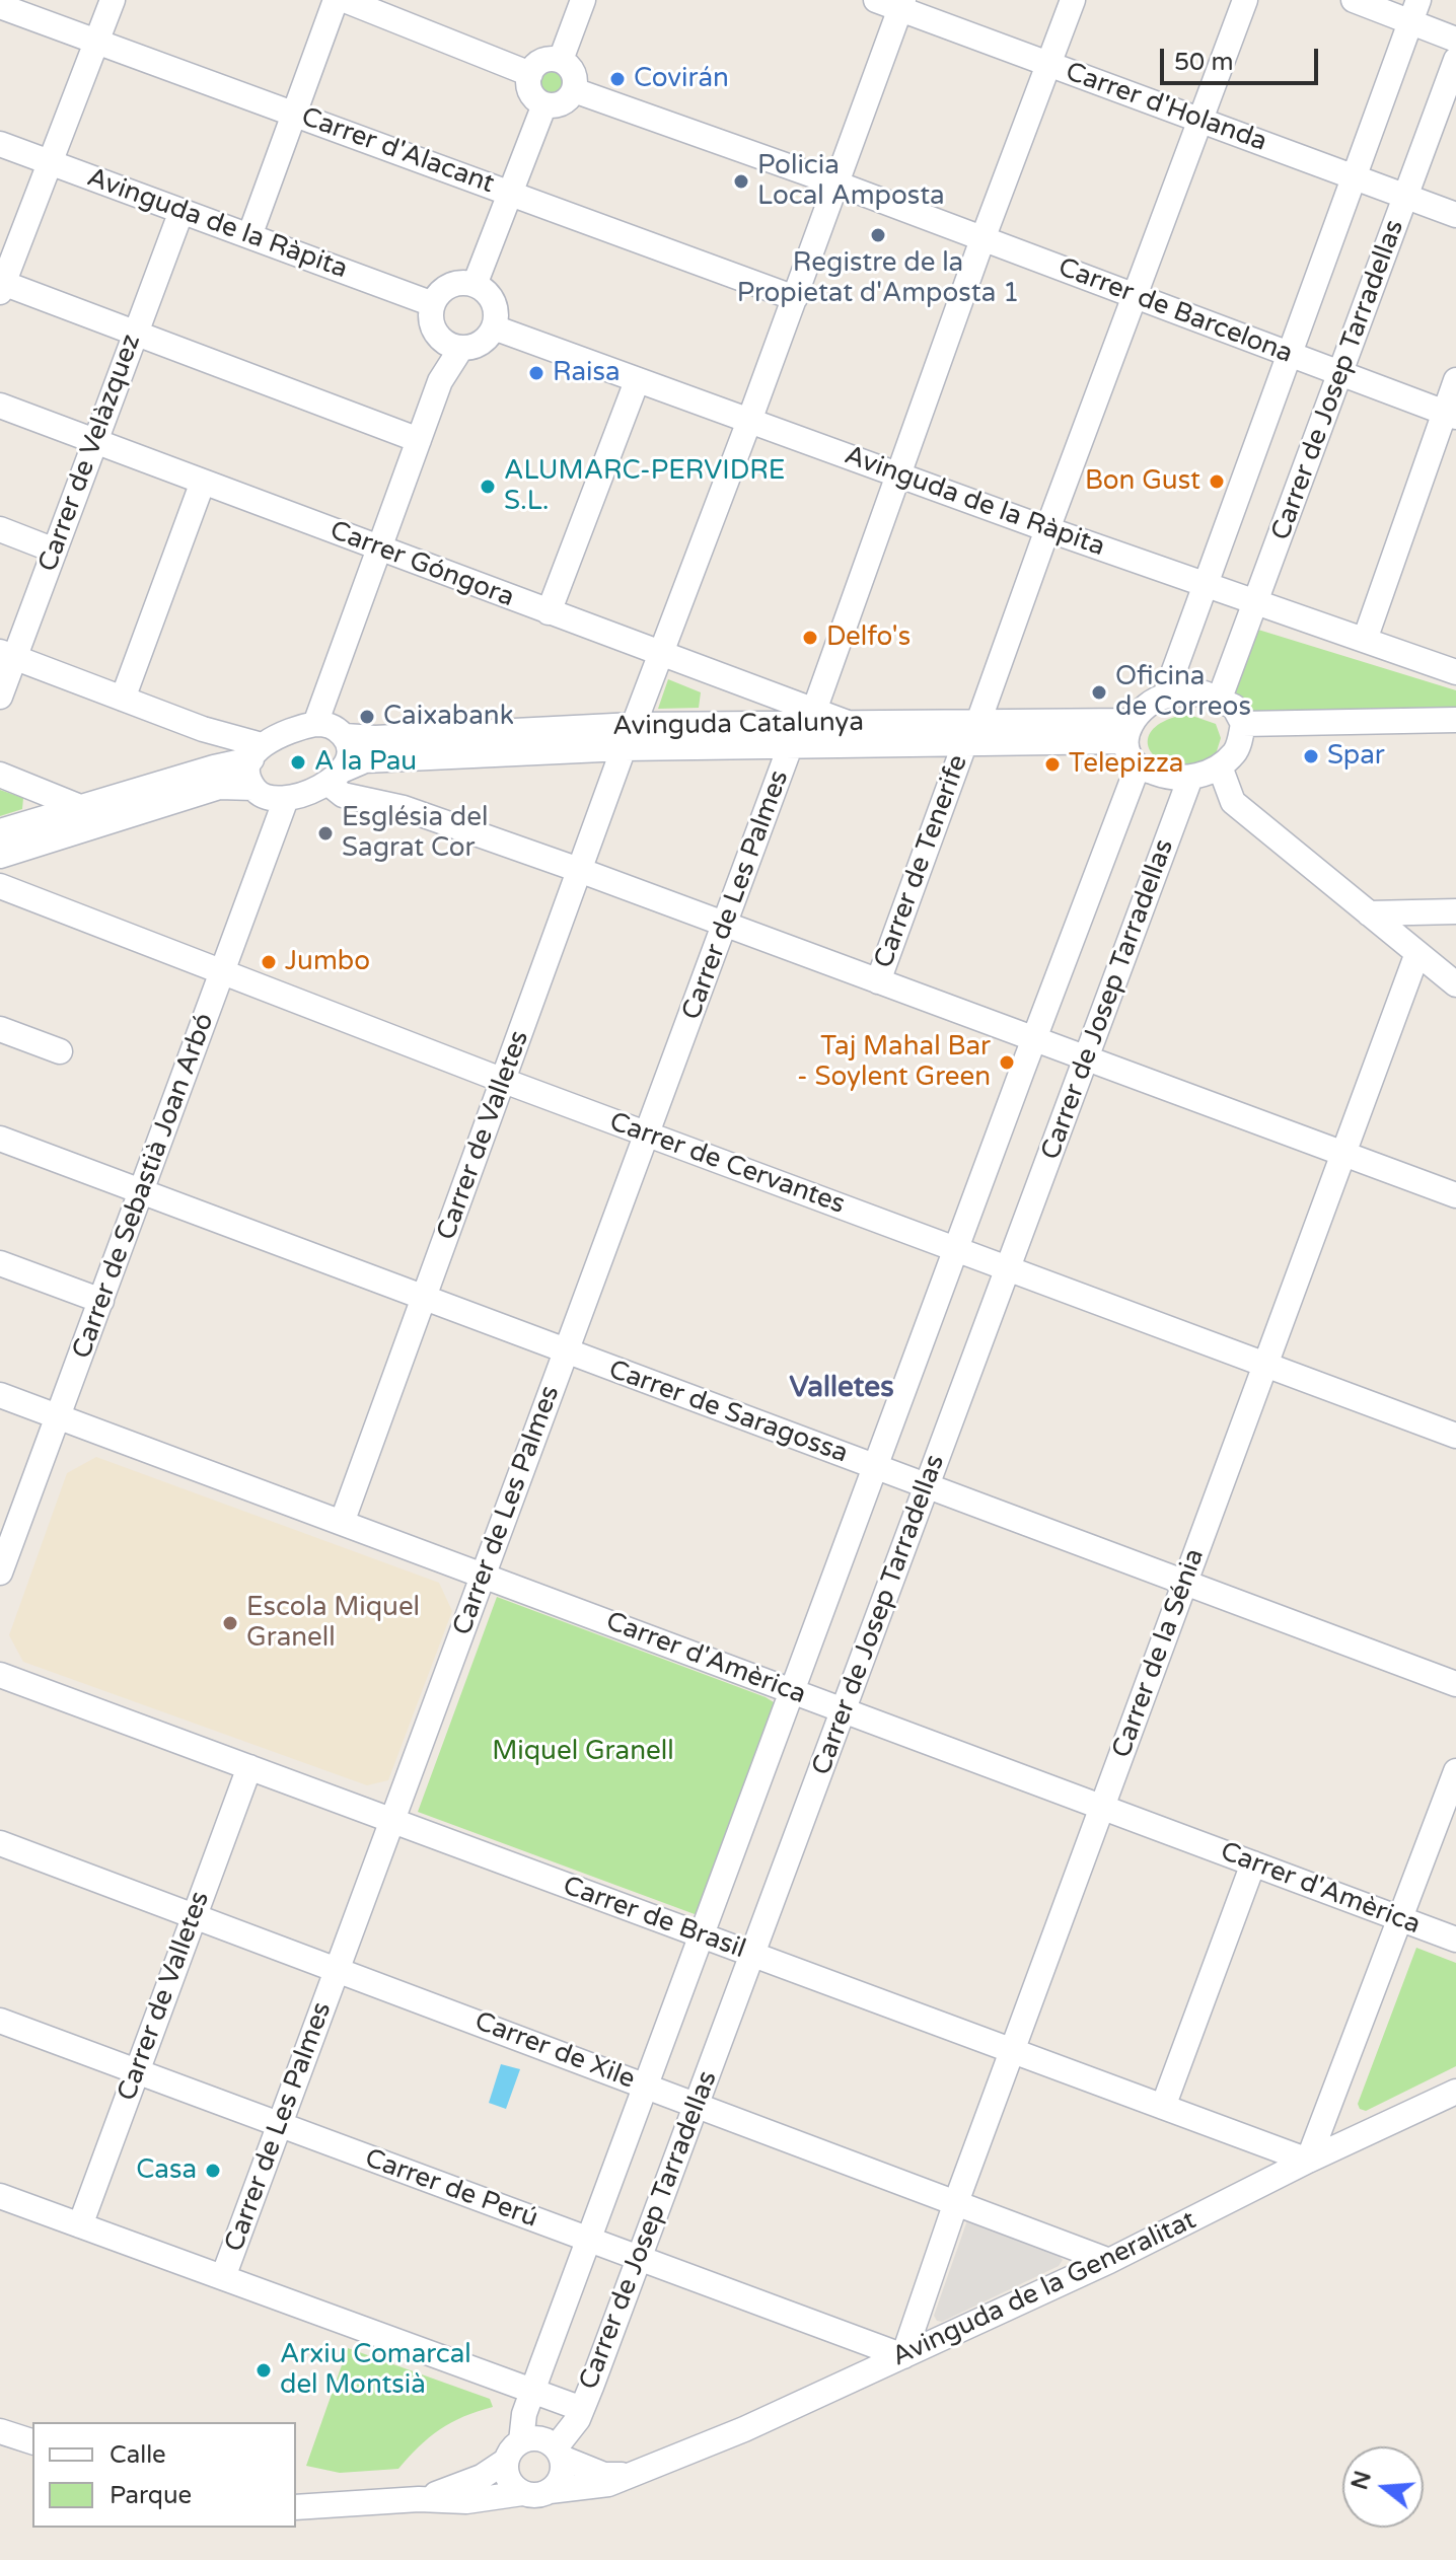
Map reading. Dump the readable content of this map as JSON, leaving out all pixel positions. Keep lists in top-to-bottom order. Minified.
{"streets":{"street":["Carrer d'Holanda","Carrer d'Alacant","Avinguda de la Ràpita","Carrer de Barcelona","Carrer de Josep Tarradellas","Carrer de Velàzquez","Carrer Góngora","Avinguda Catalunya","Carrer de Tenerife","Carrer de Les Palmes","Carrer de Valletes","Carrer de Cervantes","Carrer de Sebastià Joan Arbó","Carrer de Saragossa","Carrer de la Sénia","Carrer d'Amèrica","Carrer de Brasil","Carrer de Xile","Carrer de Perú","Avinguda de la Generalitat"]},"crossings":[["Carrer d'Holanda","Carrer de Josep Tarradellas"],["Carrer d'Holanda","Carrer de Tenerife"],["Carrer d'Holanda","Carrer de Valletes"],["Carrer d'Alacant","Carrer de Valletes"],["Avinguda de la Ràpita","Carrer de Josep Tarradellas"],["Avinguda de la Ràpita","Carrer de Velàzquez"],["Avinguda de la Ràpita","Carrer de Tenerife"],["Avinguda de la Ràpita","Carrer de Valletes"],["Carrer de Barcelona","Carrer de Josep Tarradellas"],["Carrer de Barcelona","Carrer de Tenerife"],["Carrer de Barcelona","Carrer de Valletes"],["Carrer de Josep Tarradellas","Carrer de Cervantes"],["Carrer de Josep Tarradellas","Carrer de Saragossa"],["Carrer de Josep Tarradellas","Carrer d'Amèrica"],["Carrer de Josep Tarradellas","Carrer de Brasil"],["Carrer de Josep Tarradellas","Carrer de Xile"],["Carrer de Josep Tarradellas","Carrer de Perú"],["Carrer de Josep Tarradellas","Avinguda de la Generalitat"],["Carrer de Velàzquez","Carrer Góngora"],["Carrer Góngora","Avinguda Catalunya"],["Carrer Góngora","Carrer de Valletes"],["Avinguda Catalunya","Carrer de Tenerife"],["Avinguda Catalunya","Carrer de Valletes"],["Avinguda Catalunya","Carrer de Sebastià Joan Arbó"],["Carrer de Les Palmes","Carrer de Cervantes"],["Carrer de Les Palmes","Carrer de Saragossa"],["Carrer de Les Palmes","Carrer d'Amèrica"],["Carrer de Les Palmes","Carrer de Brasil"],["Carrer de Les Palmes","Carrer de Xile"],["Carrer de Les Palmes","Carrer de Perú"],["Carrer de Valletes","Carrer de Cervantes"],["Carrer de Valletes","Carrer de Saragossa"],["Carrer de Valletes","Carrer d'Amèrica"],["Carrer de Valletes","Carrer de Brasil"],["Carrer de Valletes","Carrer de Xile"],["Carrer de Valletes","Carrer de Perú"],["Carrer de Cervantes","Carrer de Sebastià Joan Arbó"],["Carrer de Cervantes","Carrer de la Sénia"],["Carrer de Sebastià Joan Arbó","Carrer de Saragossa"],["Carrer de Sebastià Joan Arbó","Carrer d'Amèrica"],["Carrer de Saragossa","Carrer de la Sénia"],["Carrer de la Sénia","Carrer d'Amèrica"],["Carrer de la Sénia","Carrer de Brasil"],["Carrer de la Sénia","Carrer de Xile"],["Carrer de la Sénia","Carrer de Perú"],["Carrer de la Sénia","Avinguda de la Generalitat"],["Carrer de Brasil","Avinguda de la Generalitat"],["Carrer de Xile","Avinguda de la Generalitat"],["Carrer de Perú","Avinguda de la Generalitat"]],"districts":["Valletes"],"parks":["Miquel Granell"],"places":["Covirán","Policia Local Amposta","Registre de la Propietat d'Amposta 1","Raisa","Bon Gust","ALUMARC-PERVIDRE S.L.","Delfo's","Oficina de Correos","Caixabank","Spar","A la Pau","Telepizza","Església del Sagrat Cor","Jumbo","Taj Mahal Bar - Soylent Green","Escola Miquel Granell","Casa","Arxiu Comarcal del Montsià"],"legend":["Calle","Parque"],"scale_bar":"50 m","north":"left"}
